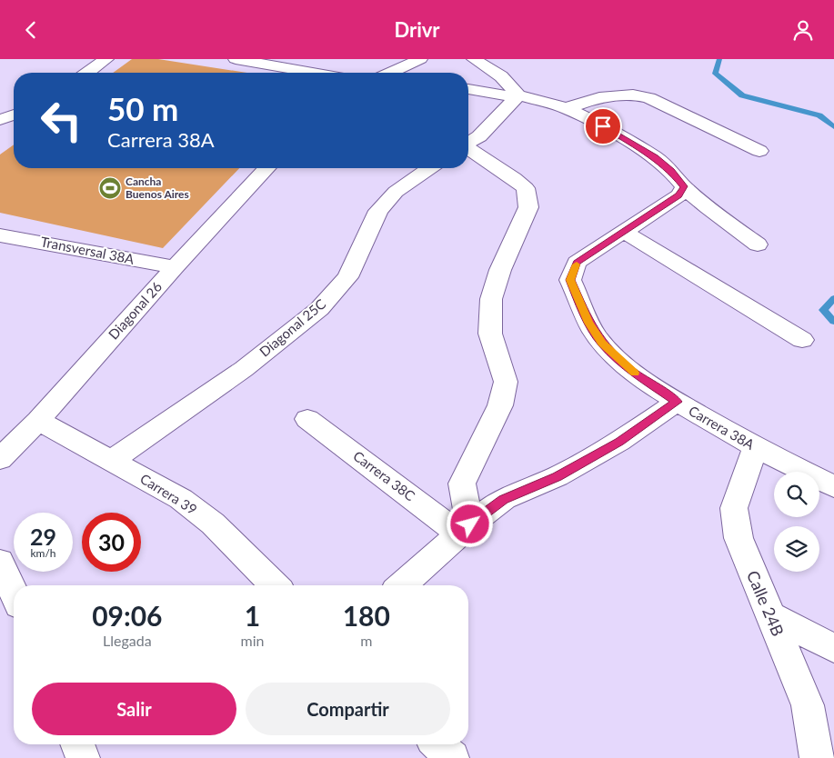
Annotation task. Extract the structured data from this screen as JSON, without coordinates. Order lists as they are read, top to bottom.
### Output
{
  "streets": {
    "street": [
      "Transversal 38A",
      "Diagonal 26",
      "Diagonal 25C",
      "Carrera 38A",
      "Carrera 38C",
      "Carrera 39",
      "Calle 24B"
    ]
  },
  "crossings": [
    ["Transversal 38A", "Diagonal 26"],
    ["Diagonal 26", "Carrera 39"],
    ["Diagonal 25C", "Carrera 39"],
    ["Carrera 38A", "Calle 24B"]
  ],
  "places": {
    "sports": ["Cancha Buenos Aires"]
  },
  "page": {
    "header": "Drivr",
    "turn": ["50 m", "Carrera 38A"],
    "speed": "29 km/h",
    "limit": "30",
    "eta": [
      "09:06",
      "Llegada",
      "1",
      "min",
      "180",
      "m"
    ],
    "buttons": ["Salir", "Compartir"]
  }
}
